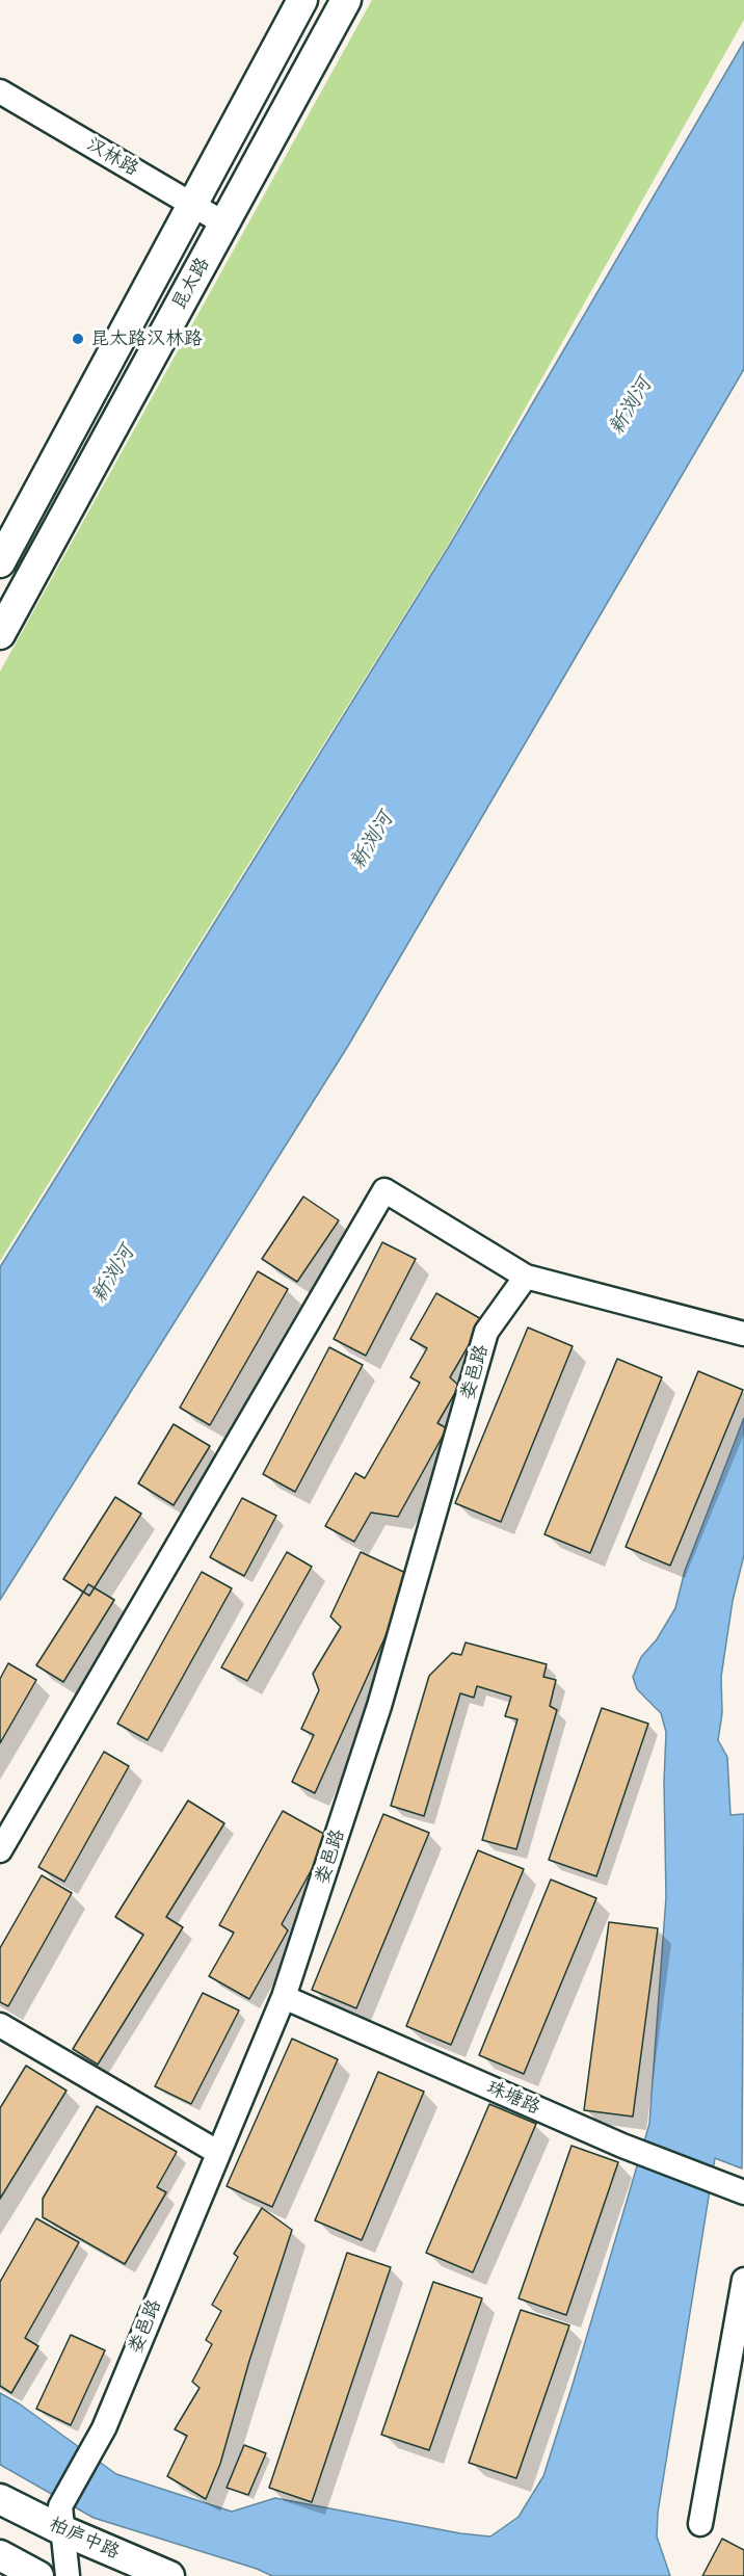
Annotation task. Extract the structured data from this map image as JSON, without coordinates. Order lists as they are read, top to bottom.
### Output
{
  "streets": {
    "main road": ["昆太路", "柏庐中路"],
    "street": ["汉林路", "娄邑路", "珠塘路"]
  },
  "crossings": [
    ["汉林路", "昆太路"],
    ["娄邑路", "珠塘路"],
    ["娄邑路", "柏庐中路"]
  ],
  "water": ["新浏河"],
  "places": ["昆太路汉林路"]
}
